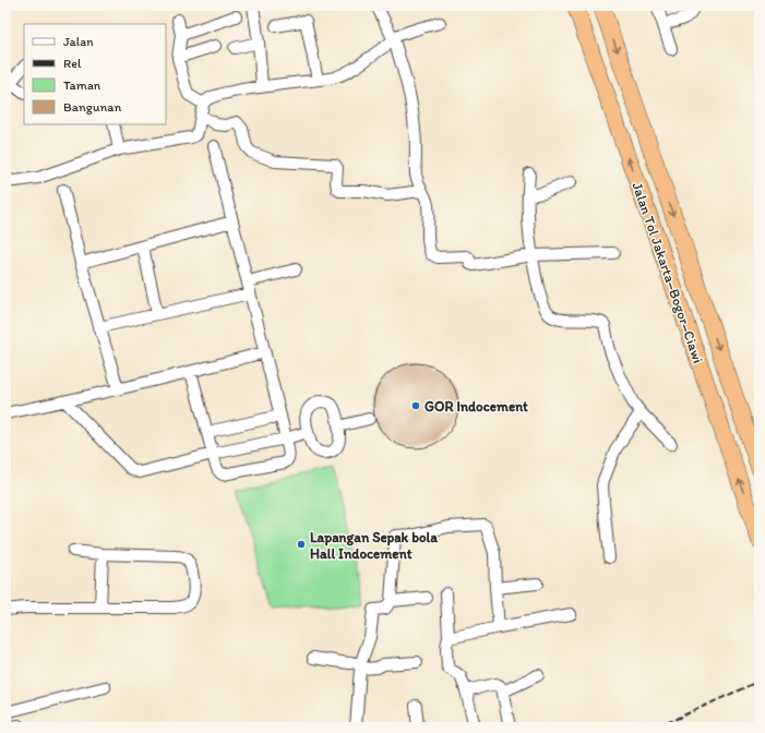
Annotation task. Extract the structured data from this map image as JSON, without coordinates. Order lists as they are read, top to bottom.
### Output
{
  "streets": {
    "highway": ["Jalan Tol Jakarta–Bogor–Ciawi"]
  },
  "places": ["GOR Indocement", "Lapangan Sepak bola Hall Indocement"],
  "legend": [
    "Jalan",
    "Rel",
    "Taman",
    "Bangunan"
  ]
}
